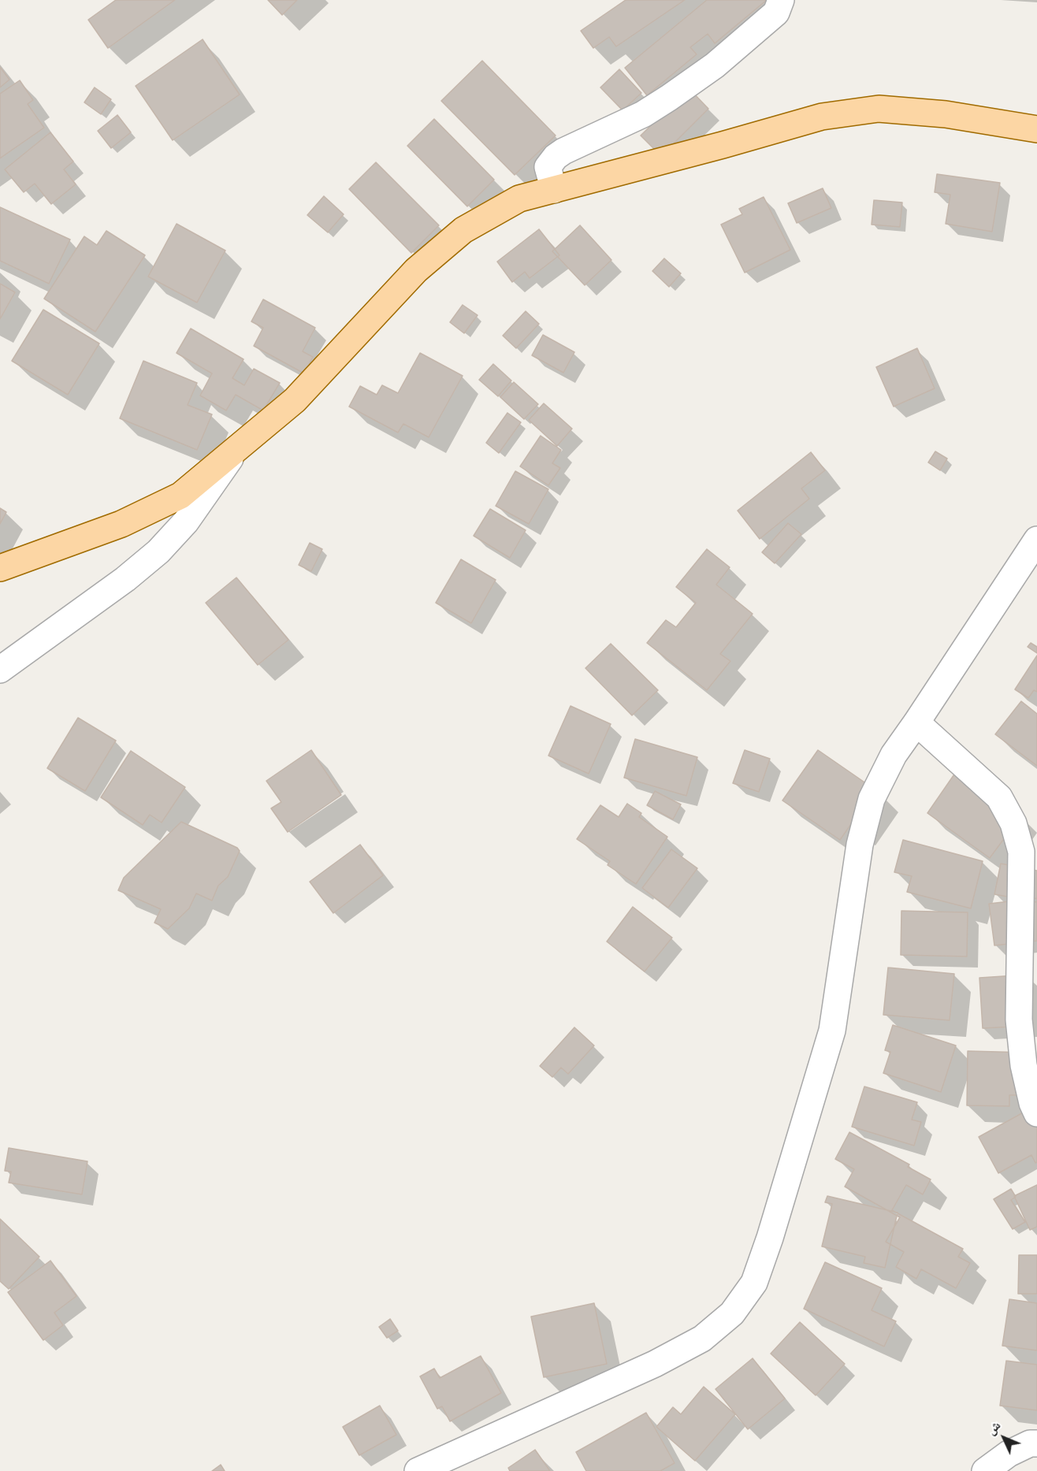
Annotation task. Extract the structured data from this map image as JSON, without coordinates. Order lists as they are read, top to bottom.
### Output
{
  "north": "top left"
}
